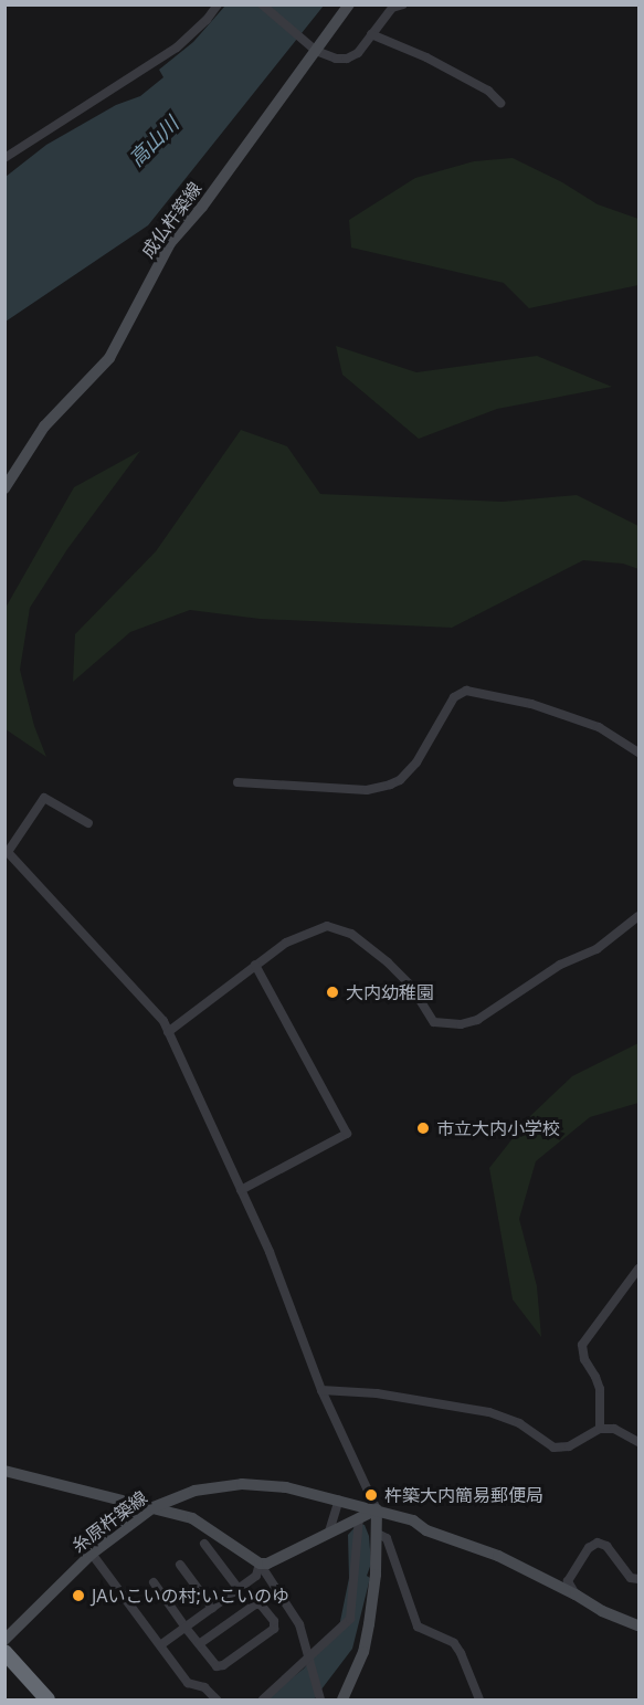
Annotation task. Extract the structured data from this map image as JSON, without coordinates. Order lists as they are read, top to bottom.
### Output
{
  "streets": {
    "main road": ["成仏杵築線", "糸原杵築線"]
  },
  "water": ["高山川"],
  "places": [
    "大内幼稚園",
    "市立大内小学校",
    "杵築大内簡易郵便局",
    "JAいこいの村;いこいのゆ"
  ]
}
